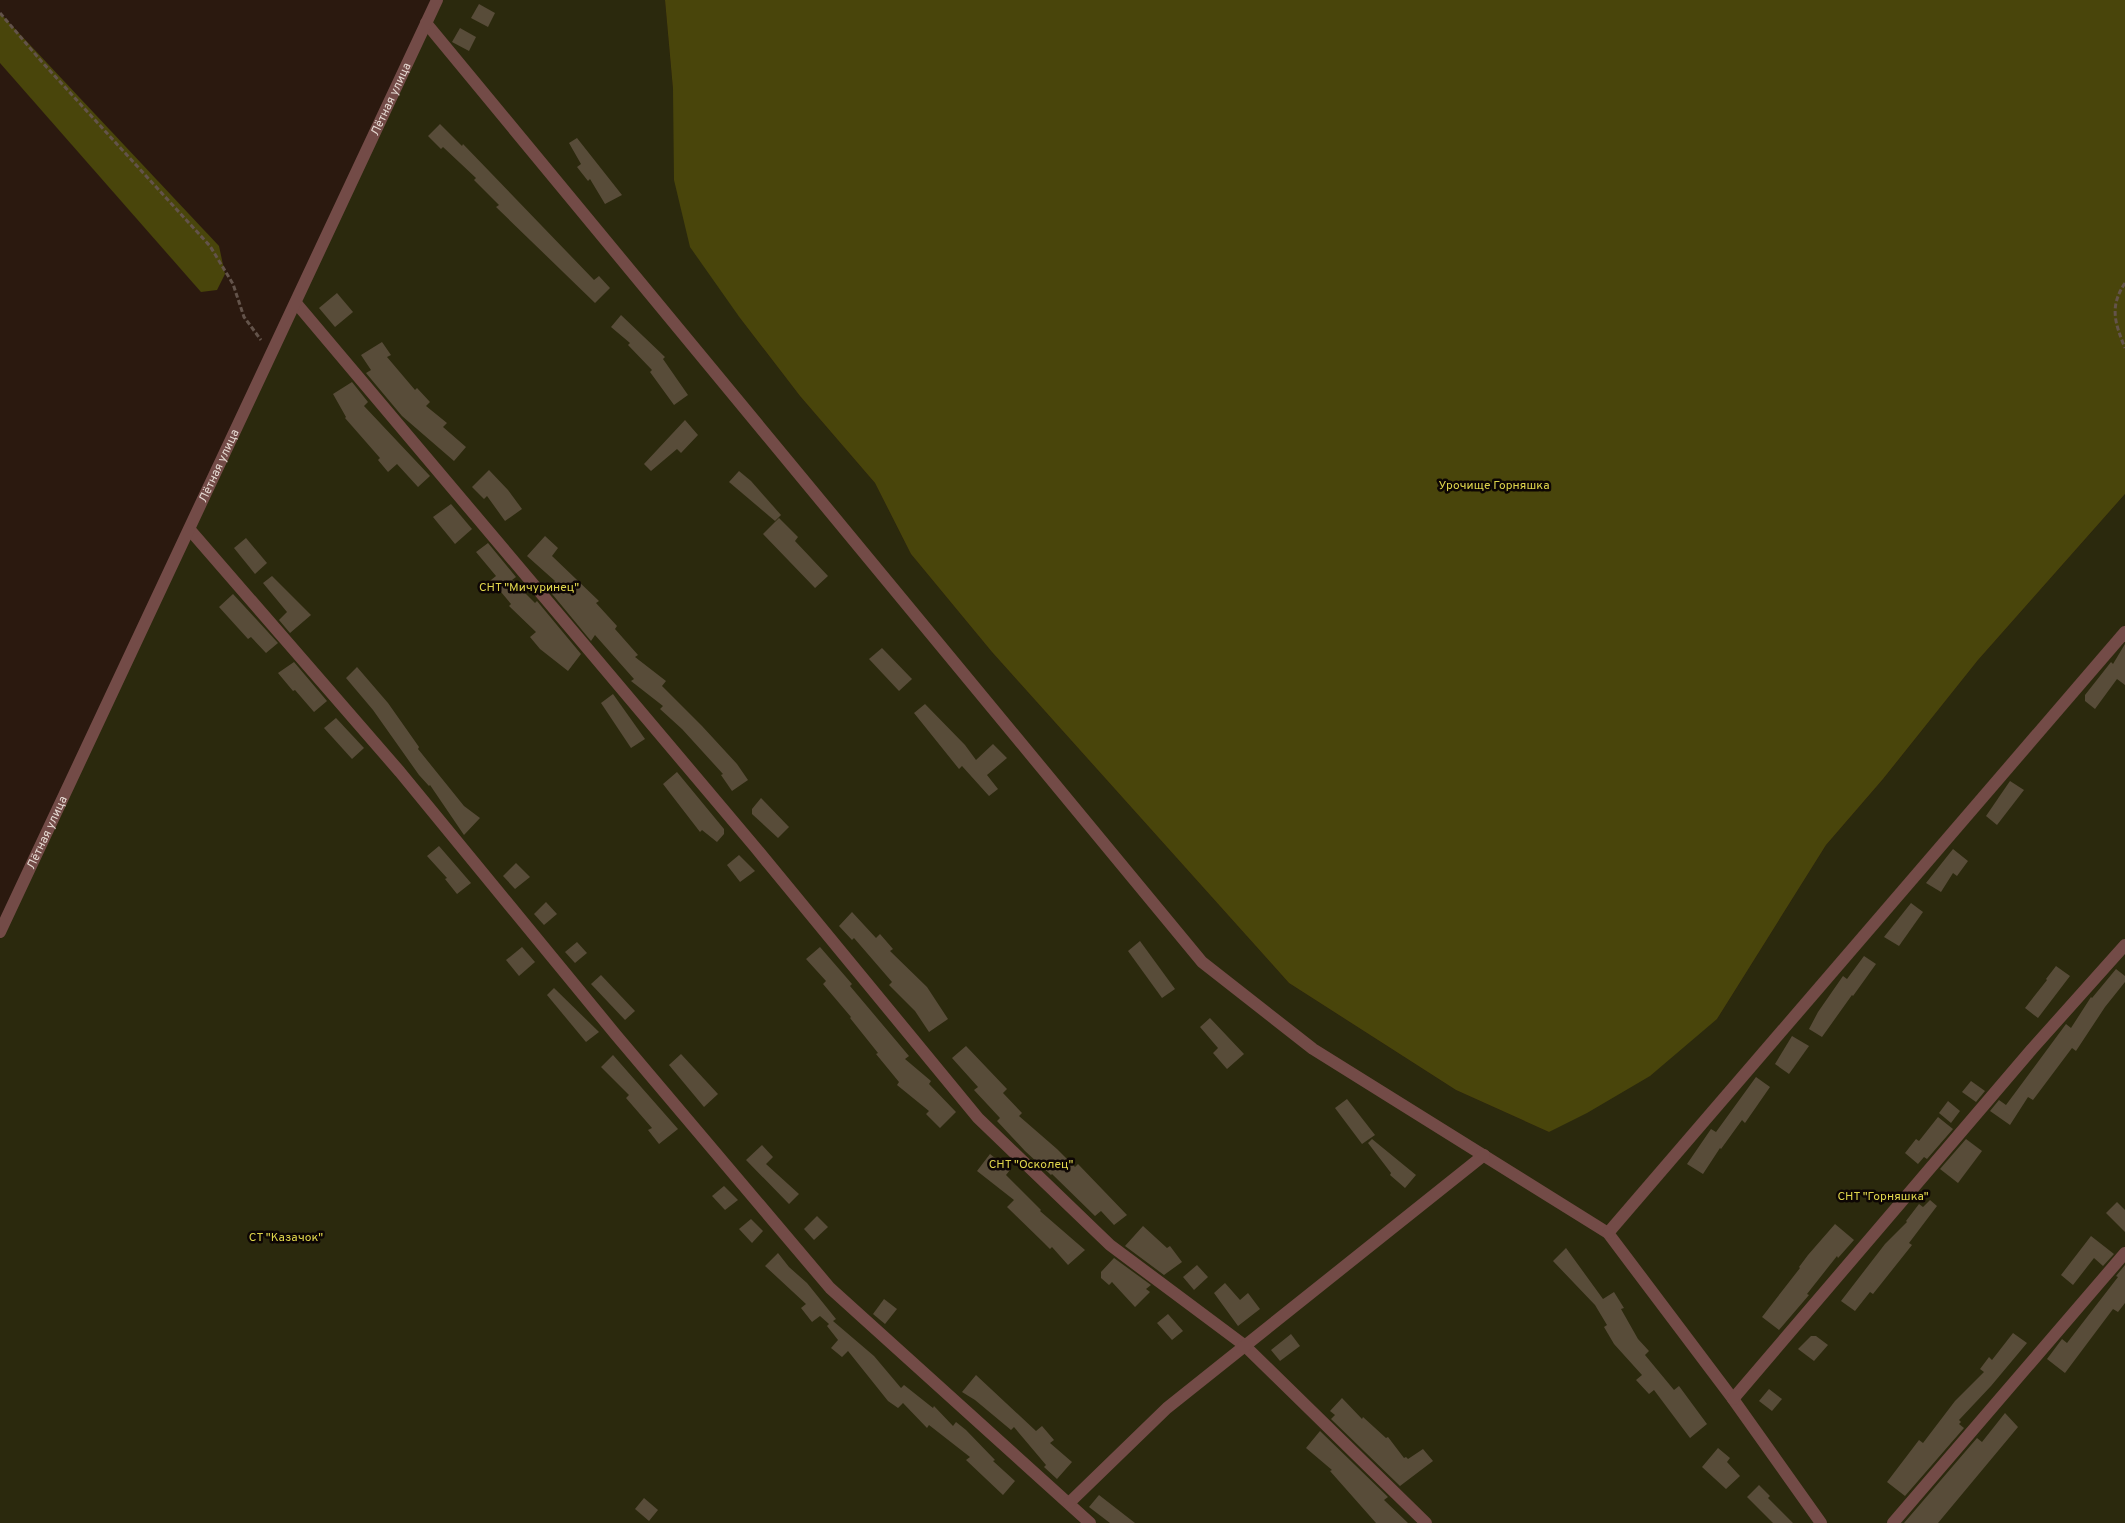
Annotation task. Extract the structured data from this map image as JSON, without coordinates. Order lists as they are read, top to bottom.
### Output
{
  "streets": {
    "street": ["Лётная улица"]
  },
  "parks": [
    "Урочище Горняшка",
    "СНТ \"Мичуринец\"",
    "СНТ \"Осколец\"",
    "СНТ \"Горняшка\"",
    "СТ \"Казачок\""
  ]
}
